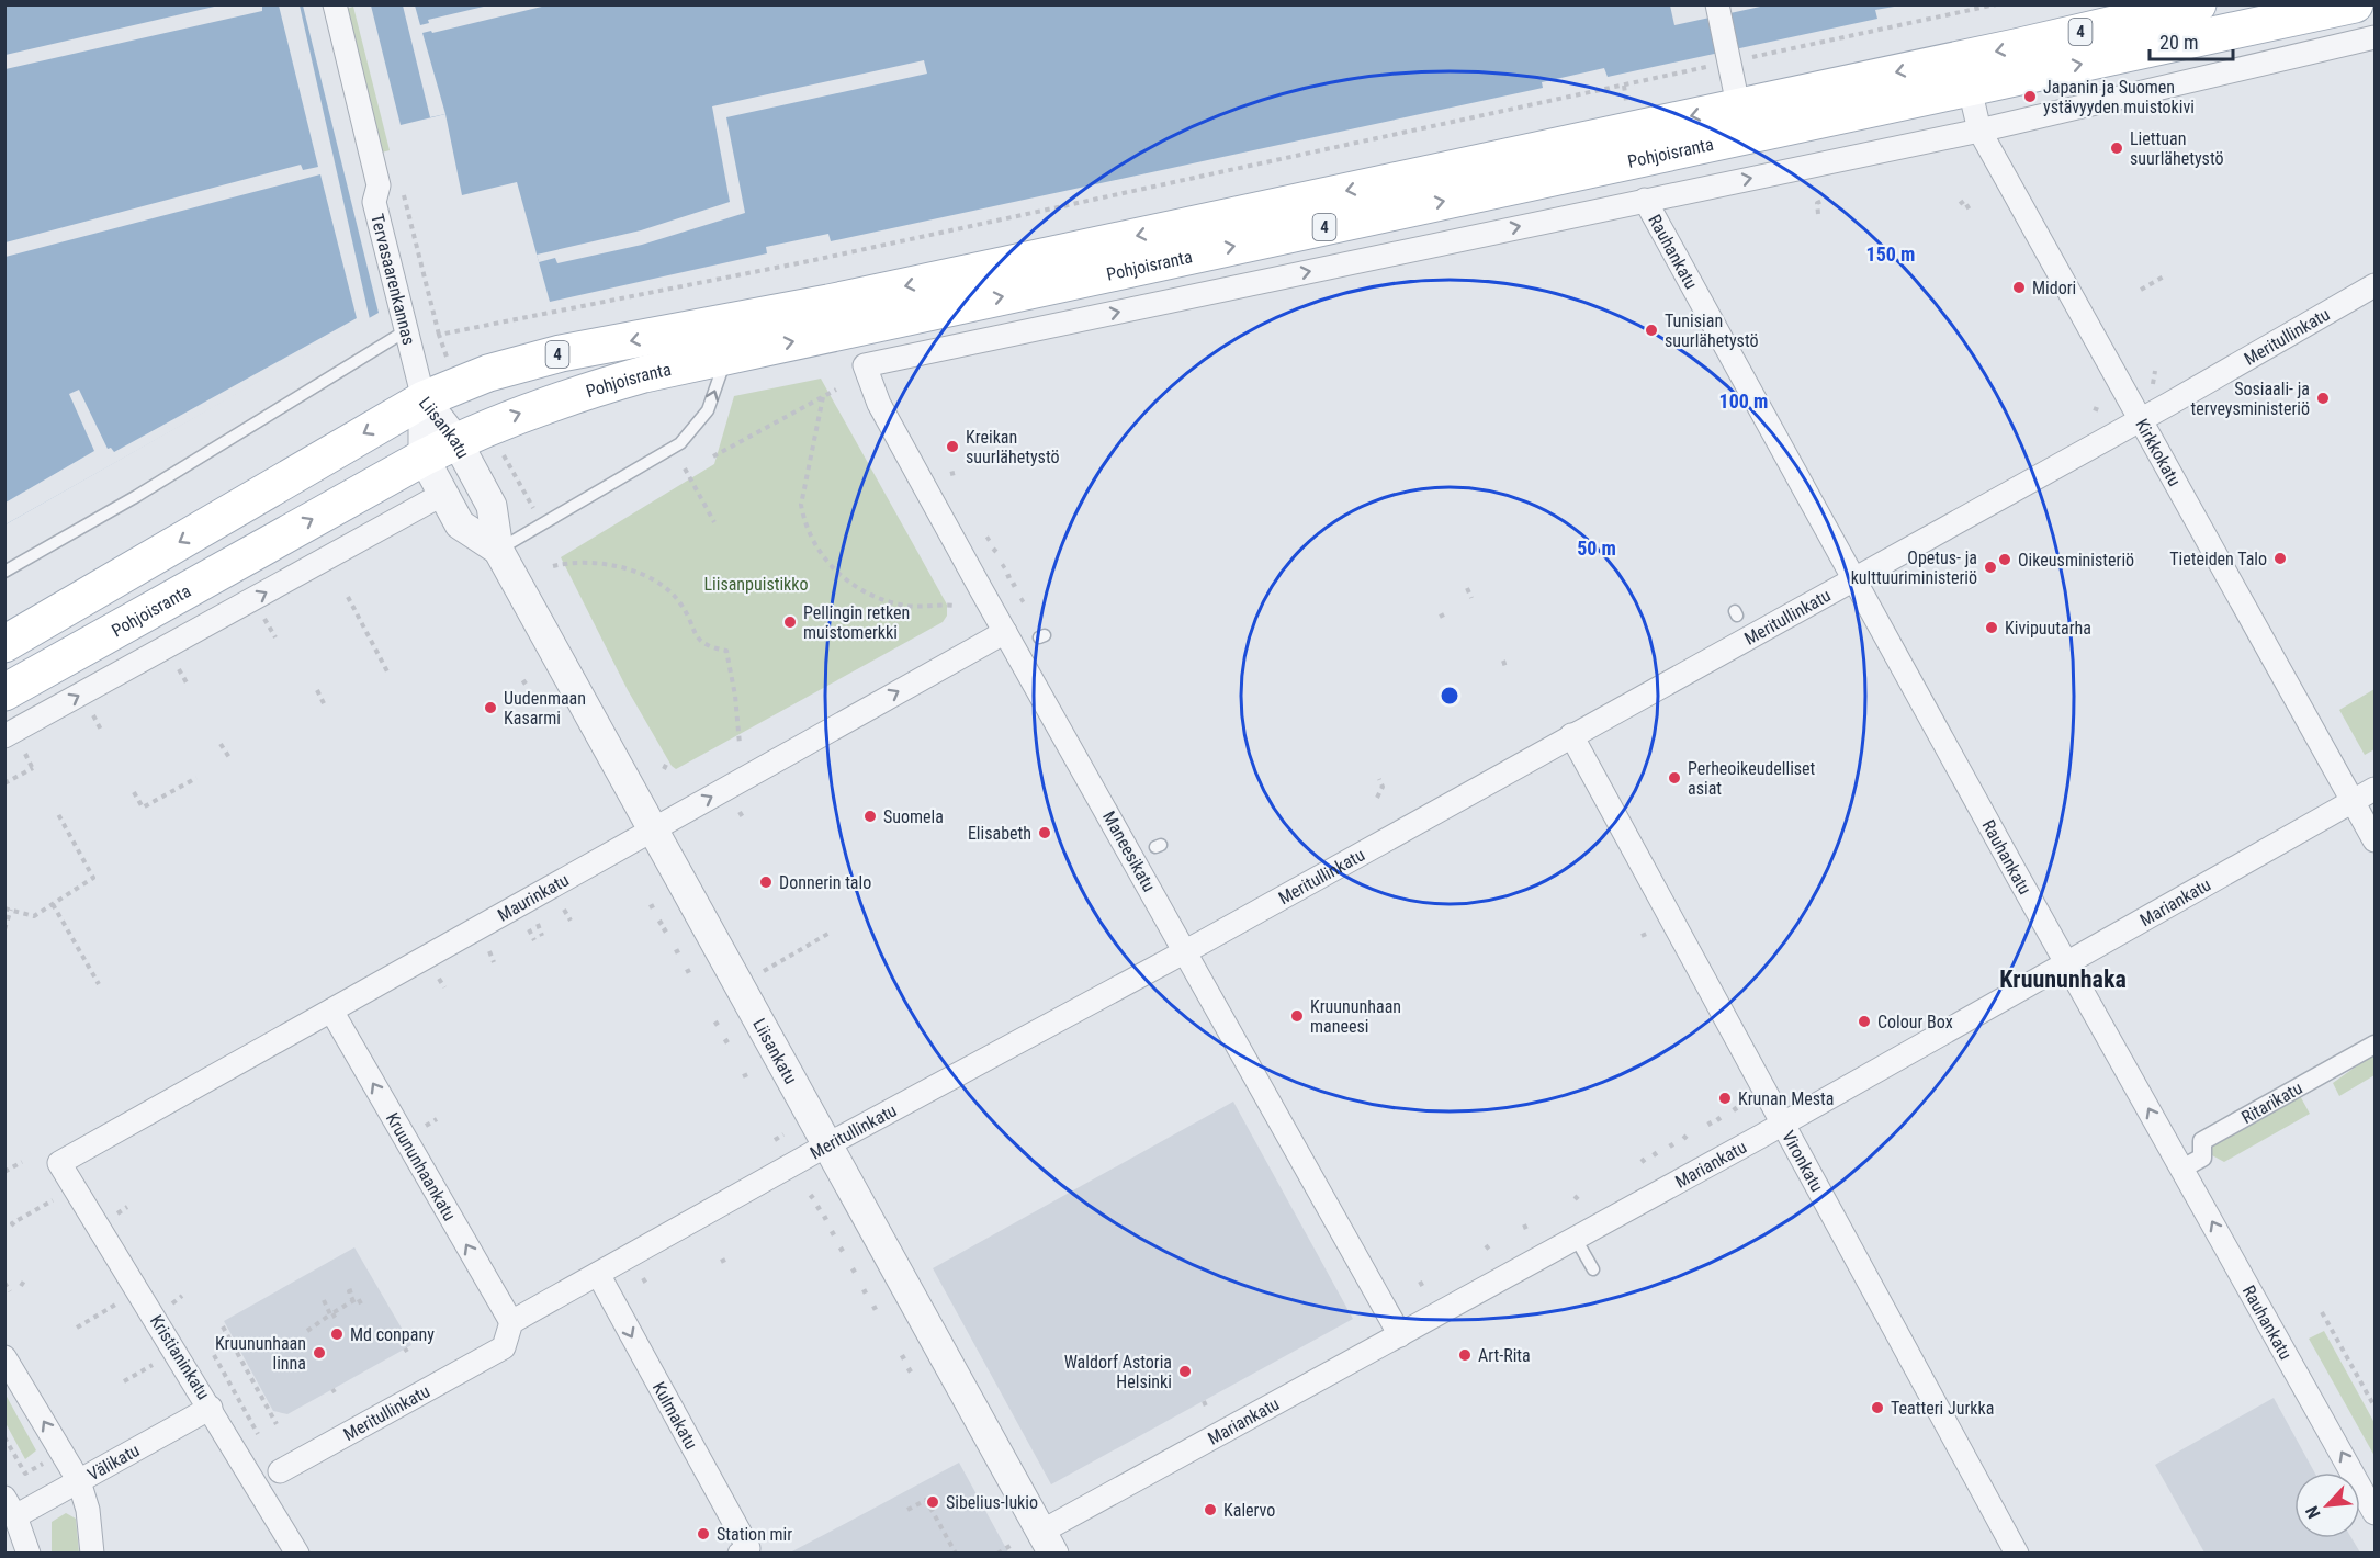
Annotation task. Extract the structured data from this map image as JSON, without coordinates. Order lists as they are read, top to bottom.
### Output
{
  "streets": {
    "main road": ["4", "Pohjoisranta"],
    "street": [
      "Rauhankatu",
      "Tervasaarenkannas",
      "Meritullinkatu",
      "Liisankatu",
      "Kirkkokatu",
      "Maneesikatu",
      "Maurinkatu",
      "Mariankatu",
      "Ritarikatu",
      "Vironkatu",
      "Kruununhaankatu",
      "Kristianinkatu",
      "Kulmakatu",
      "Välikatu"
    ]
  },
  "crossings": [
    ["Pohjoisranta", "Tervasaarenkannas"],
    ["Pohjoisranta", "Liisankatu"],
    ["Pohjoisranta", "Kirkkokatu"],
    ["Rauhankatu", "Meritullinkatu"],
    ["Rauhankatu", "Maneesikatu"],
    ["Rauhankatu", "Mariankatu"],
    ["Rauhankatu", "Ritarikatu"],
    ["Tervasaarenkannas", "Liisankatu"],
    ["Meritullinkatu", "Liisankatu"],
    ["Meritullinkatu", "Kirkkokatu"],
    ["Meritullinkatu", "Maneesikatu"],
    ["Meritullinkatu", "Vironkatu"],
    ["Meritullinkatu", "Kruununhaankatu"],
    ["Meritullinkatu", "Kulmakatu"],
    ["Liisankatu", "Maurinkatu"],
    ["Liisankatu", "Mariankatu"],
    ["Kirkkokatu", "Mariankatu"],
    ["Maneesikatu", "Maurinkatu"],
    ["Maneesikatu", "Mariankatu"],
    ["Maurinkatu", "Kruununhaankatu"],
    ["Maurinkatu", "Kristianinkatu"],
    ["Mariankatu", "Vironkatu"],
    ["Kristianinkatu", "Välikatu"]
  ],
  "one_way": [
    "Rauhankatu",
    "Maurinkatu",
    "Kruununhaankatu",
    "Kulmakatu"
  ],
  "districts": ["Kruununhaka"],
  "parks": ["Liisanpuistikko"],
  "places": [
    "Japanin ja Suomen ystävyyden muistokivi",
    "Liettuan suurlähetystö",
    "Midori",
    "Tunisian suurlähetystö",
    "Sosiaali- ja terveysministeriö",
    "Kreikan suurlähetystö",
    "Tieteiden Talo",
    "Oikeusministeriö",
    "Opetus- ja kulttuuriministeriö",
    "Pellingin retken muistomerkki",
    "Kivipuutarha",
    "Uudenmaan Kasarmi",
    "Perheoikeudelliset asiat",
    "Suomela",
    "Elisabeth",
    "Donnerin talo",
    "Kruununhaan maneesi",
    "Colour Box",
    "Krunan Mesta",
    "Md conpany",
    "Kruununhaan linna",
    "Art-Rita",
    "Waldorf Astoria Helsinki",
    "Teatteri Jurkka",
    "Sibelius-lukio",
    "Kalervo",
    "Station mir"
  ],
  "scale_bar": "20 m",
  "north": "bottom left",
  "rings": ["150 m", "100 m", "50 m"]
}
